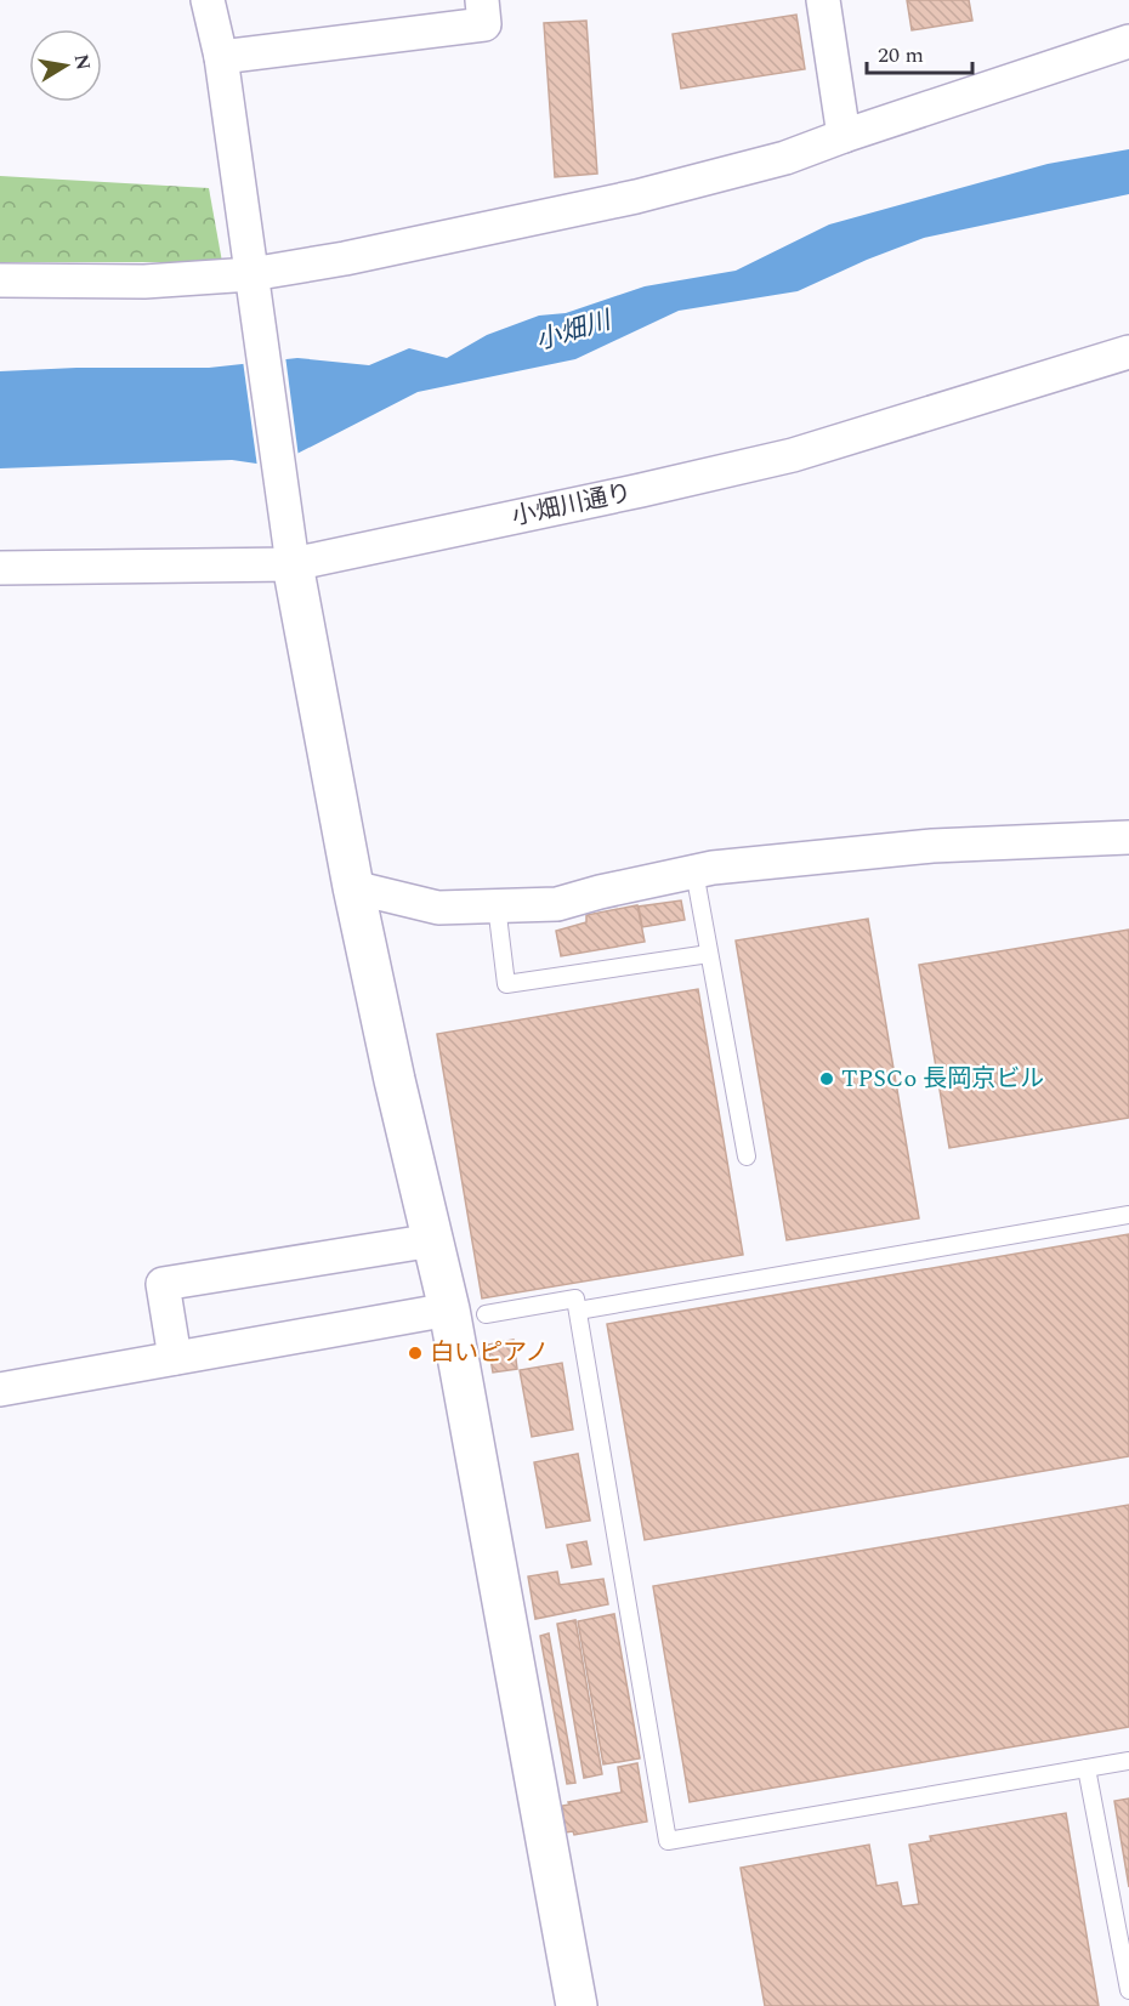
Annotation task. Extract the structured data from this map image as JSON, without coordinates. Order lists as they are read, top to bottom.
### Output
{
  "streets": {
    "street": ["小畑川通り"]
  },
  "water": ["小畑川"],
  "places": ["TPSCo 長岡京ビル", "白いピアノ"],
  "scale_bar": "20 m",
  "north": "right"
}
